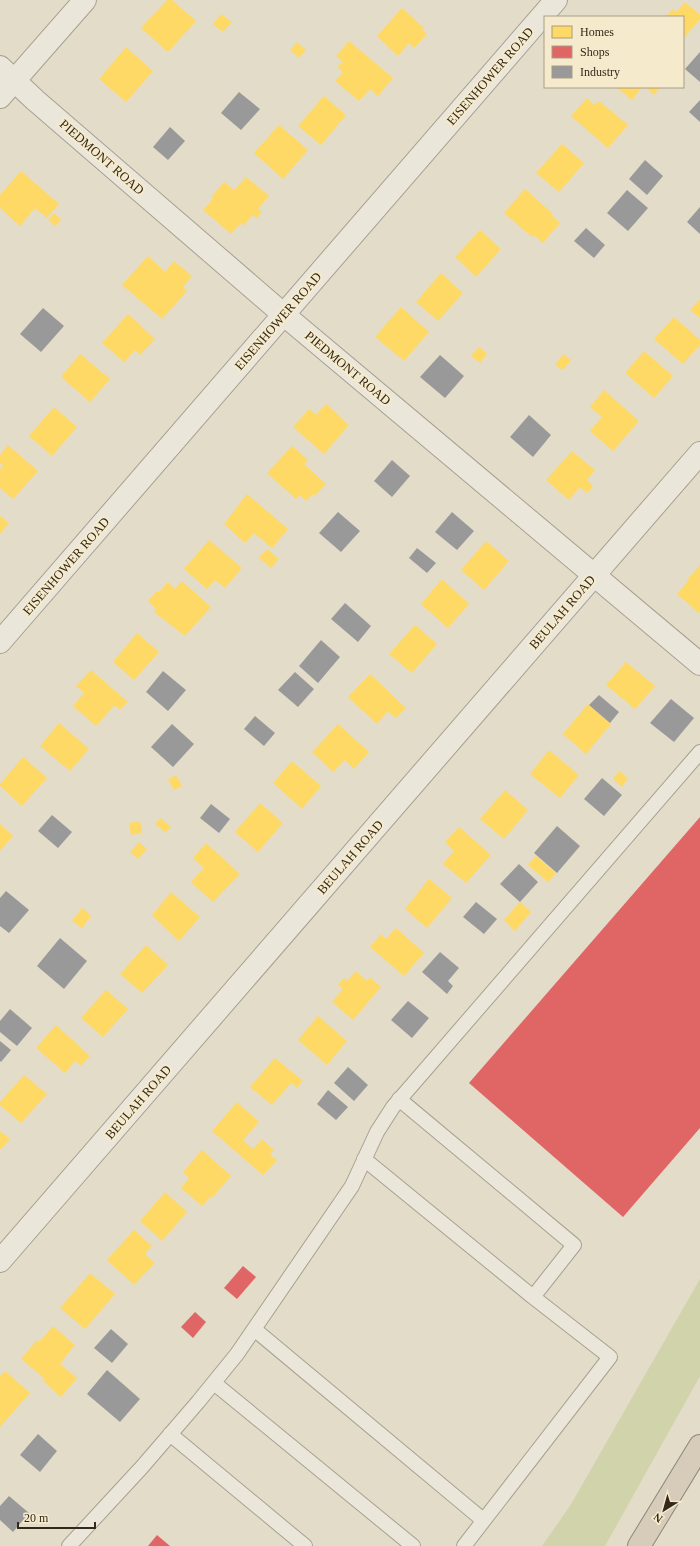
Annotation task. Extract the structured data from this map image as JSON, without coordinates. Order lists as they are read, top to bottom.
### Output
{
  "streets": {
    "street": ["EISENHOWER ROAD", "PIEDMONT ROAD", "BEULAH ROAD"]
  },
  "crossings": [
    ["EISENHOWER ROAD", "PIEDMONT ROAD"],
    ["PIEDMONT ROAD", "BEULAH ROAD"]
  ],
  "legend": ["Homes", "Shops", "Industry"],
  "scale_bar": "20 m",
  "north": "bottom left"
}
